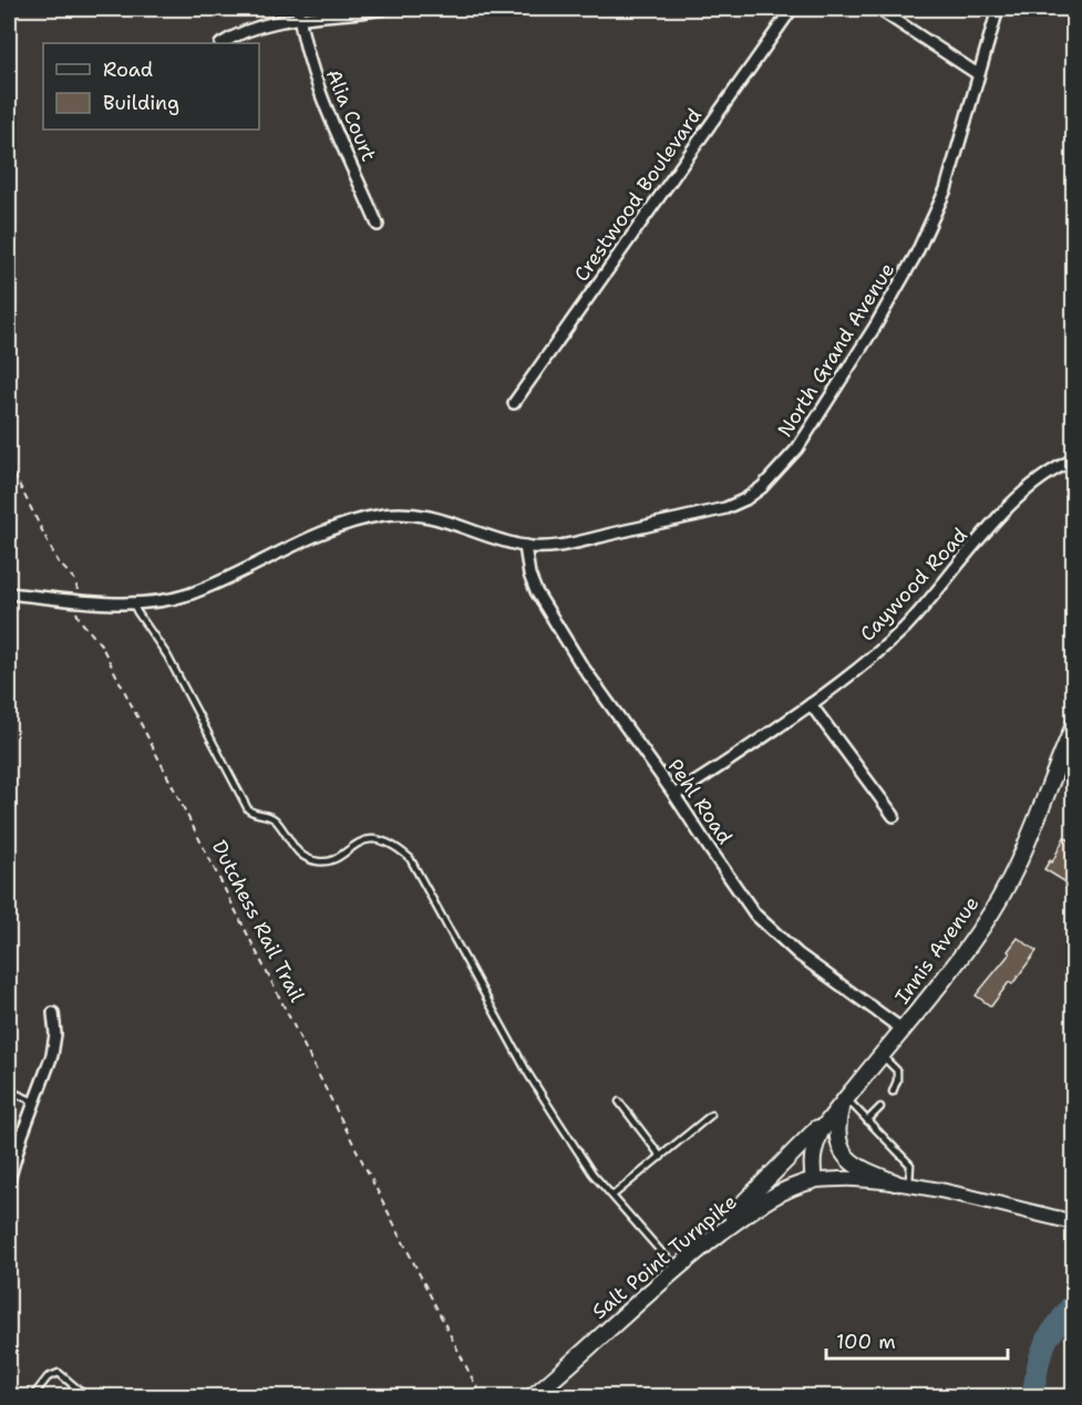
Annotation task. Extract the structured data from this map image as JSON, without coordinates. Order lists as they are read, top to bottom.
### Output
{
  "streets": {
    "main road": ["Innis Avenue", "Salt Point Turnpike"],
    "street": [
      "Alia Court",
      "Crestwood Boulevard",
      "North Grand Avenue",
      "Caywood Road",
      "Pehl Road"
    ],
    "path": ["Dutchess Rail Trail"]
  },
  "crossings": [
    ["North Grand Avenue", "Pehl Road"],
    ["North Grand Avenue", "Dutchess Rail Trail"],
    ["Caywood Road", "Pehl Road"],
    ["Pehl Road", "Innis Avenue"],
    ["Innis Avenue", "Salt Point Turnpike"]
  ],
  "legend": ["Road", "Building"],
  "scale_bar": "100 m"
}
